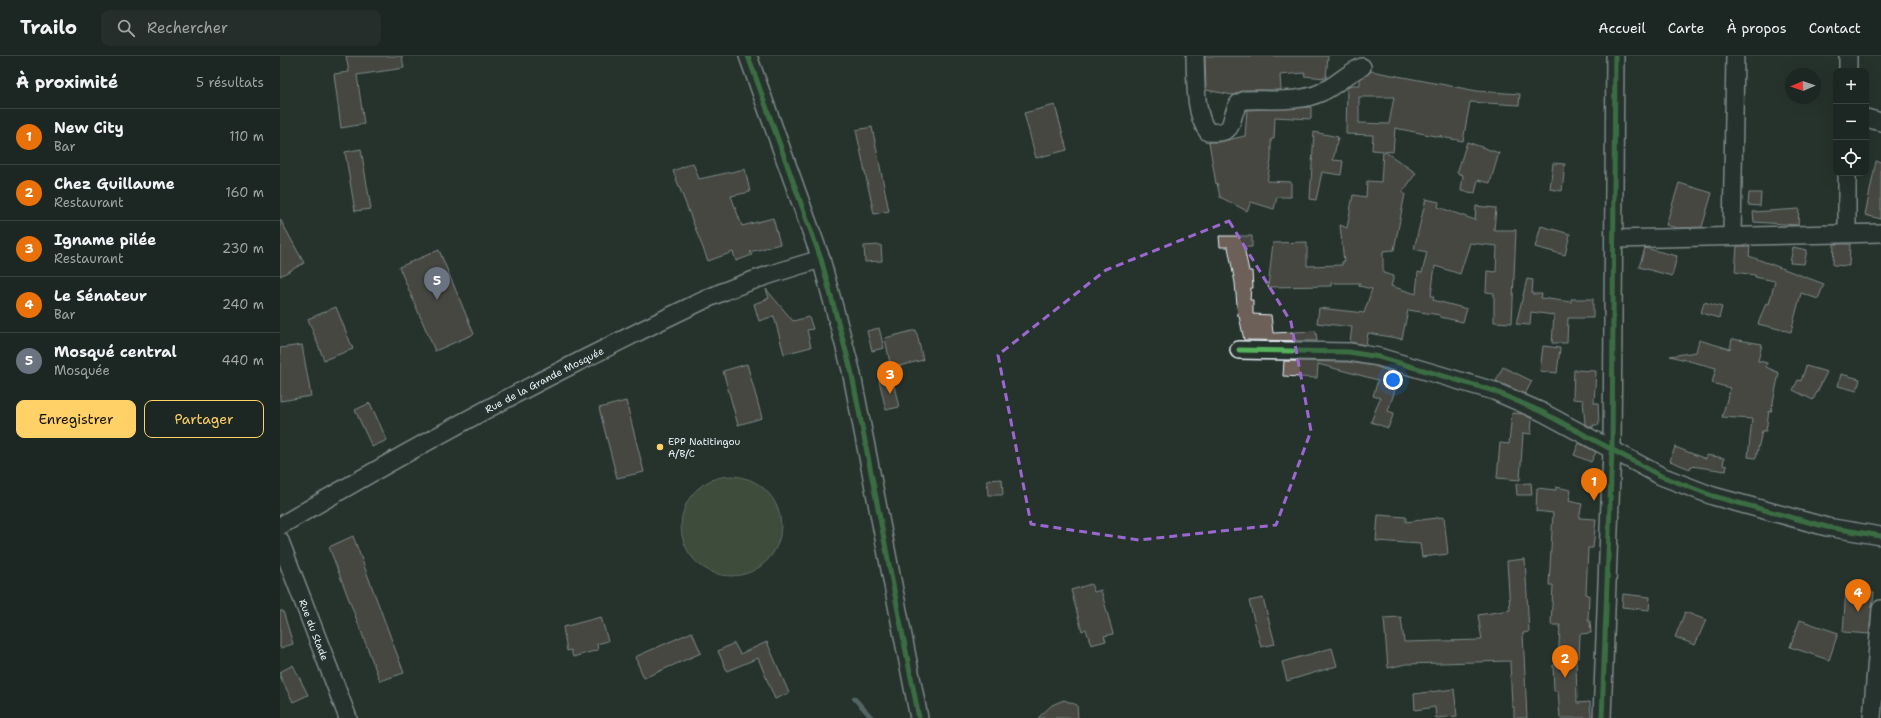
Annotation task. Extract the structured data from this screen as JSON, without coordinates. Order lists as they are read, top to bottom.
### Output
{
  "streets": {
    "street": ["Rue de la Grande Mosquée", "Rue du Stade"]
  },
  "places": ["EPP Natitingou A/B/C"],
  "north": "left",
  "page": {
    "header": "Trailo",
    "search": "Rechercher",
    "nav": [
      "Accueil",
      "Carte",
      "À propos",
      "Contact"
    ],
    "heading": ["À proximité", "5 résultats"],
    "map_buttons": ["+", "−"],
    "list": [
      {
        "mark": "1",
        "name": "New City",
        "note": "Bar",
        "value": "110 m"
      },
      {
        "mark": "2",
        "name": "Chez Guillaume",
        "note": "Restaurant",
        "value": "160 m"
      },
      {
        "mark": "3",
        "name": "Igname pilée",
        "note": "Restaurant",
        "value": "230 m"
      },
      {
        "mark": "4",
        "name": "Le Sénateur",
        "note": "Bar",
        "value": "240 m"
      },
      {
        "mark": "5",
        "name": "Mosqué central",
        "note": "Mosquée",
        "value": "440 m"
      }
    ],
    "pins": [
      "5",
      "3",
      "1",
      "4",
      "2"
    ],
    "buttons": ["Enregistrer", "Partager"]
  }
}
